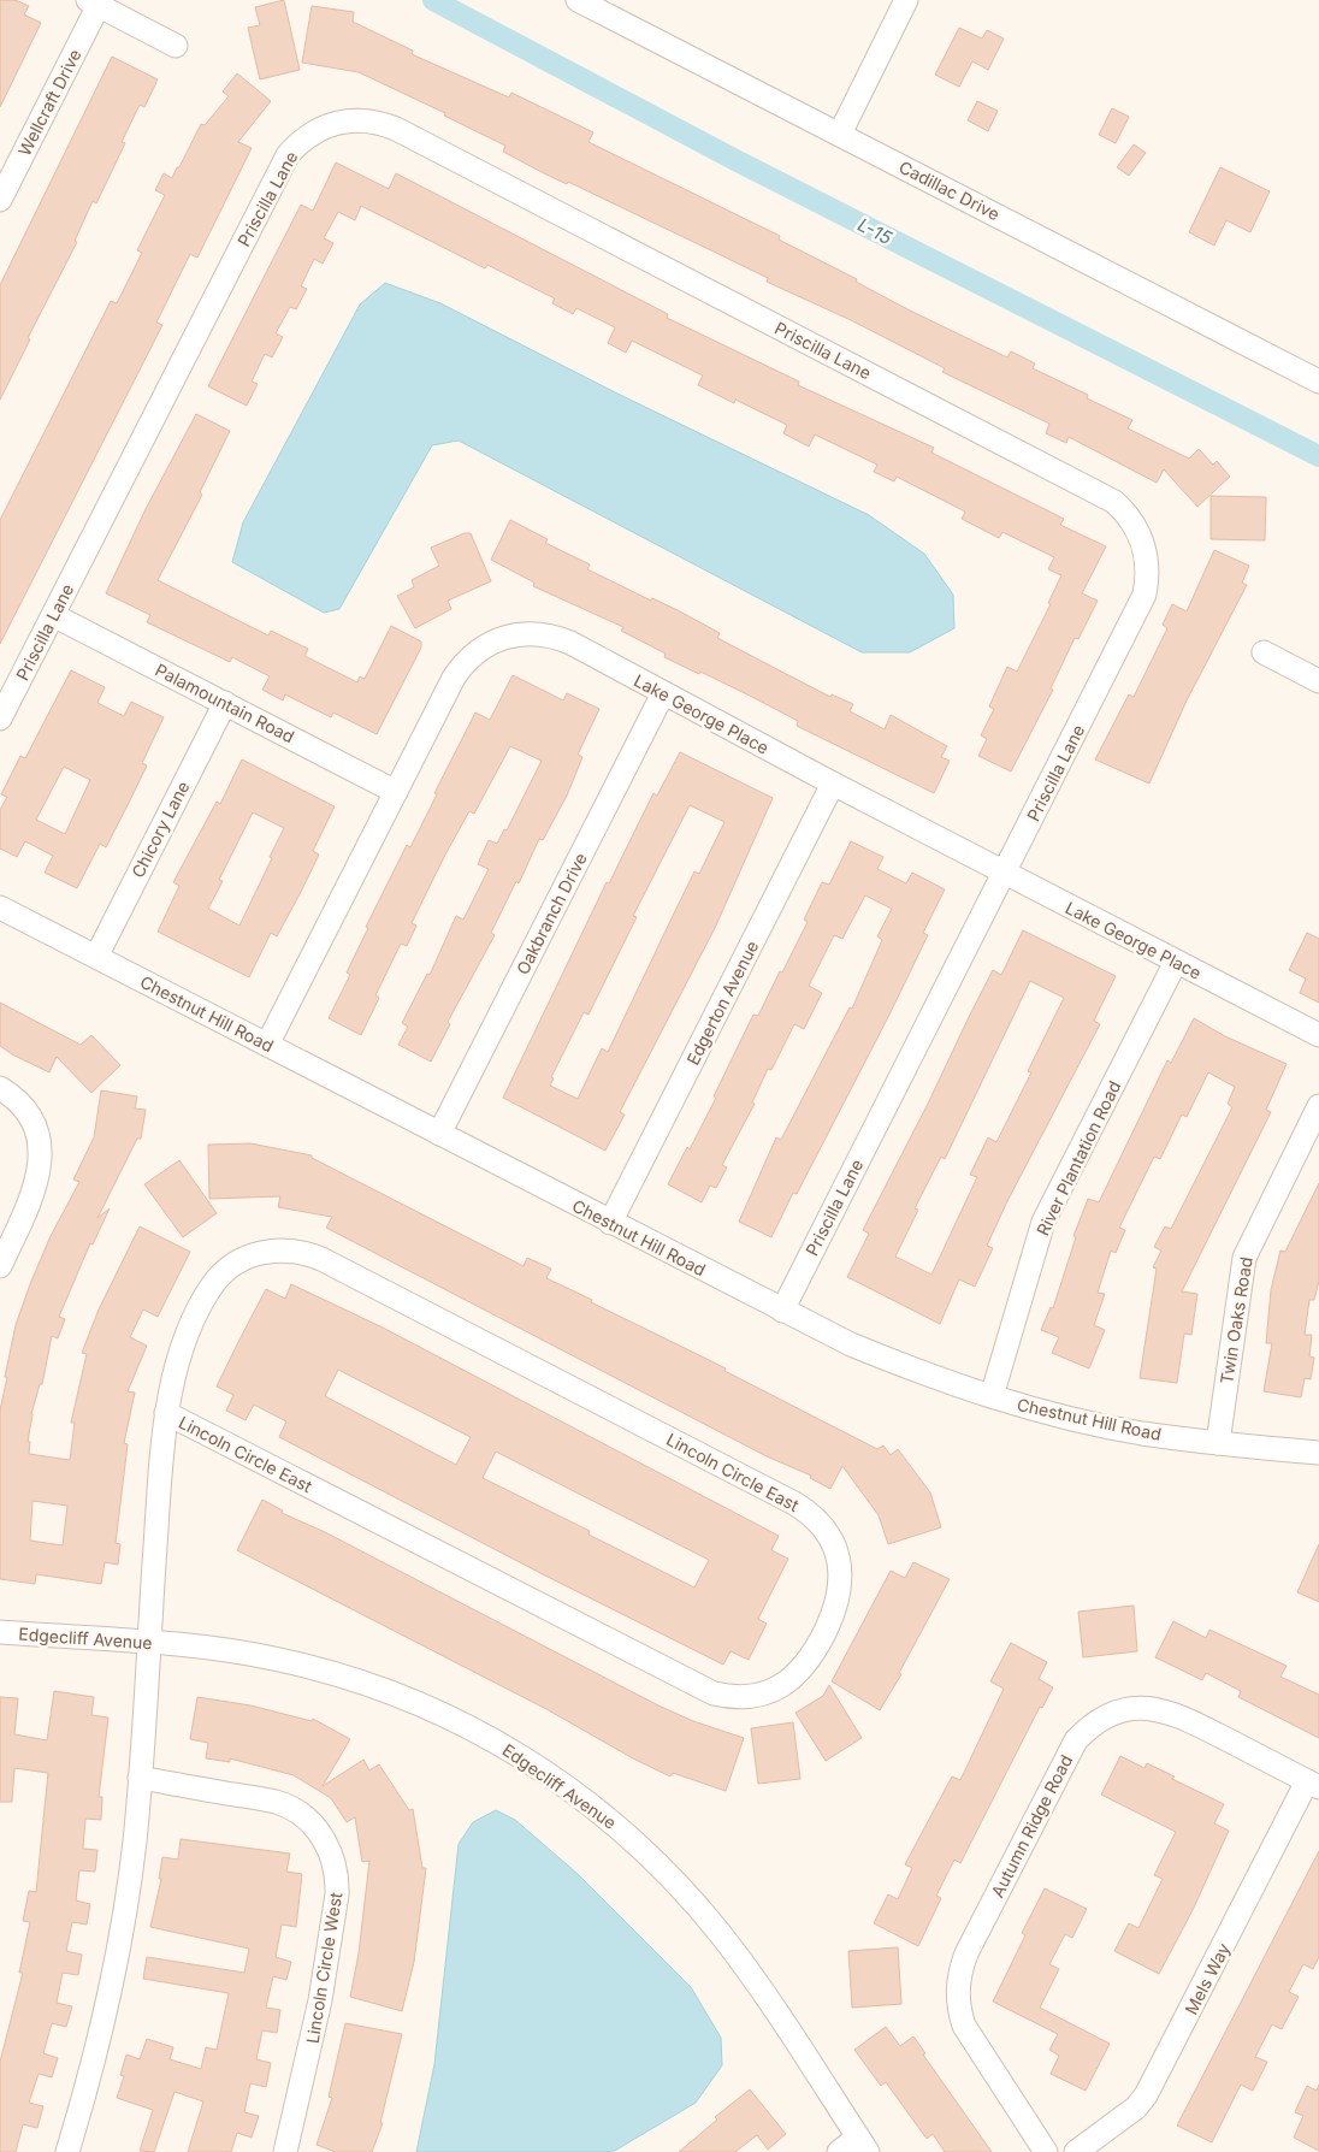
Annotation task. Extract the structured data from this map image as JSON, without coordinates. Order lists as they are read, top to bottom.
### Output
{
  "streets": {
    "street": [
      "Wellcraft Drive",
      "Cadillac Drive",
      "Priscilla Lane",
      "Palamountain Road",
      "Lake George Place",
      "Chicory Lane",
      "Oakbranch Drive",
      "Edgerton Avenue",
      "Chestnut Hill Road",
      "River Plantation Road",
      "Twin Oaks Road",
      "Lincoln Circle East",
      "Edgecliff Avenue",
      "Autumn Ridge Road",
      "Lincoln Circle West",
      "Mels Way"
    ]
  },
  "crossings": [
    ["Priscilla Lane", "Palamountain Road"],
    ["Priscilla Lane", "Lake George Place"],
    ["Priscilla Lane", "Chestnut Hill Road"],
    ["Palamountain Road", "Lake George Place"],
    ["Palamountain Road", "Chicory Lane"],
    ["Lake George Place", "Oakbranch Drive"],
    ["Lake George Place", "Edgerton Avenue"],
    ["Lake George Place", "Chestnut Hill Road"],
    ["Lake George Place", "River Plantation Road"],
    ["Chicory Lane", "Chestnut Hill Road"],
    ["Oakbranch Drive", "Chestnut Hill Road"],
    ["Edgerton Avenue", "Chestnut Hill Road"],
    ["Chestnut Hill Road", "River Plantation Road"],
    ["Chestnut Hill Road", "Twin Oaks Road"],
    ["Lincoln Circle East", "Edgecliff Avenue"],
    ["Autumn Ridge Road", "Mels Way"]
  ],
  "water": ["L-15"]
}
